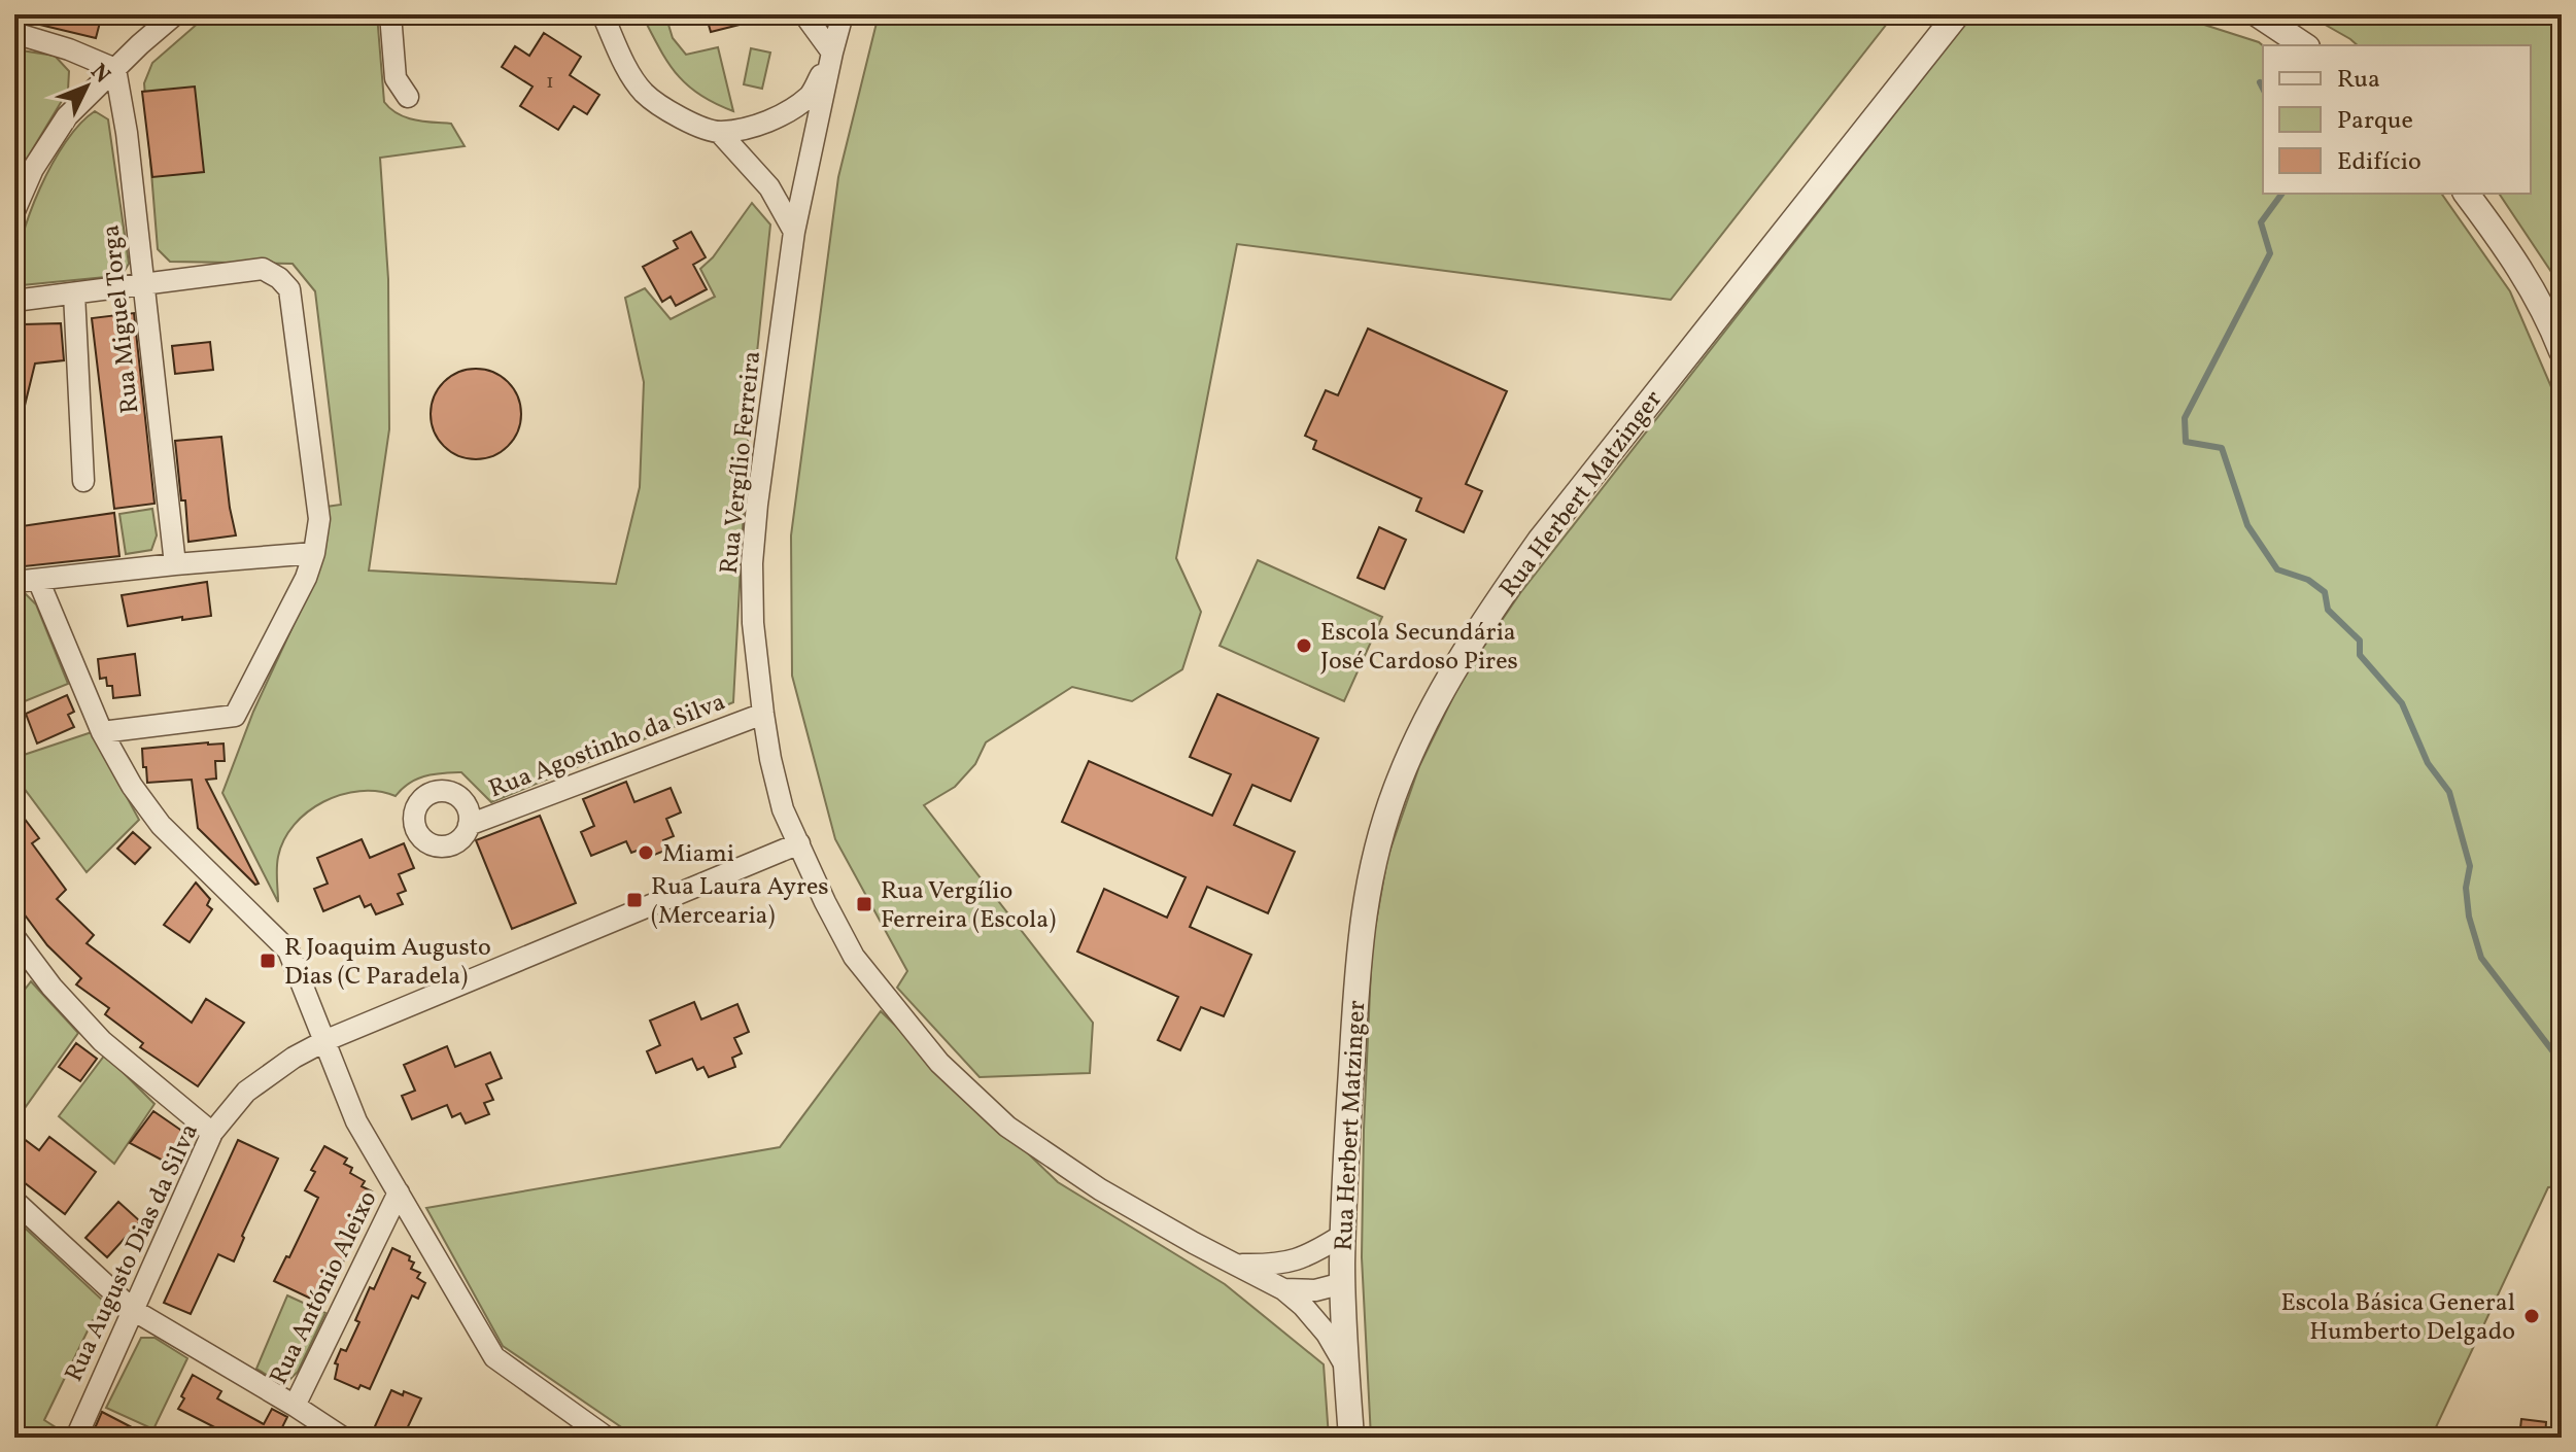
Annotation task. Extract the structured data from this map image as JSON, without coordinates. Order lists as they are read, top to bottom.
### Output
{
  "streets": {
    "street": [
      "Rua Miguel Torga",
      "Rua Vergílio Ferreira",
      "Rua Herbert Matzinger",
      "Rua Agostinho da Silva",
      "Rua Augusto Dias da Silva",
      "Rua António Aleixo"
    ]
  },
  "crossings": [
    ["Rua Vergílio Ferreira", "Rua Herbert Matzinger"],
    ["Rua Vergílio Ferreira", "Rua Agostinho da Silva"],
    ["Rua Vergílio Ferreira", "Rua Augusto Dias da Silva"]
  ],
  "places": {
    "other": ["Escola Secundária José Cardoso Pires", "Miami", "Escola Básica General Humberto Delgado"],
    "transit": ["Rua Laura Ayres (Mercearia)", "Rua Vergílio Ferreira (Escola)", "R Joaquim Augusto Dias (C Paradela)"]
  },
  "house_numbers": ["1"],
  "legend": ["Rua", "Parque", "Edifício"],
  "north": "top right"
}
